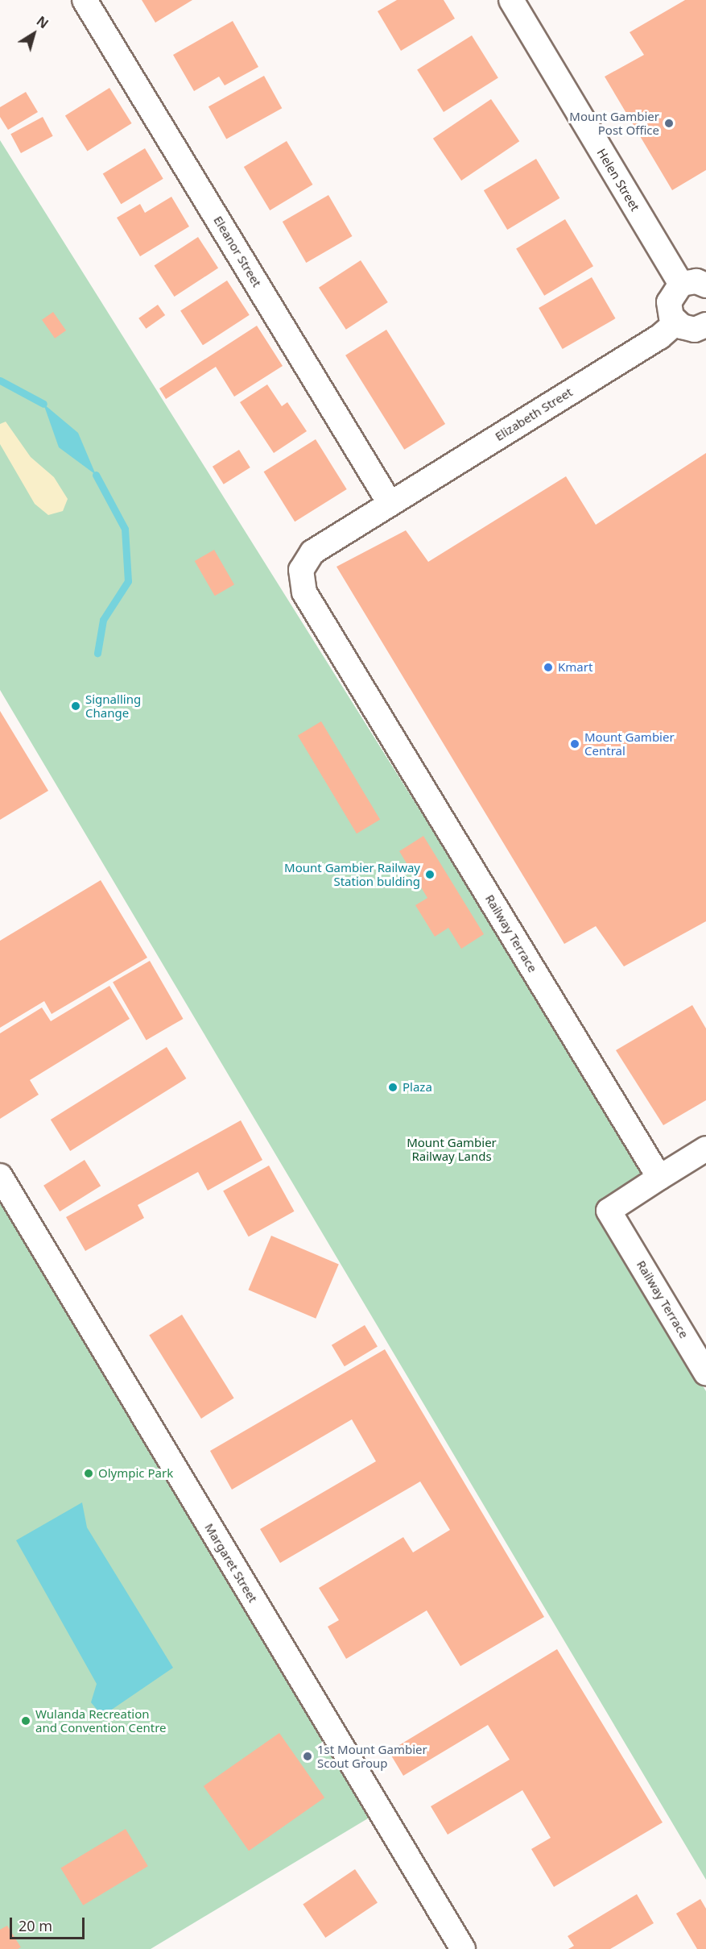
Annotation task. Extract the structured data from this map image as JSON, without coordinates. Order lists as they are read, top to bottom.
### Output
{
  "streets": {
    "street": [
      "Helen Street",
      "Eleanor Street",
      "Elizabeth Street",
      "Railway Terrace",
      "Margaret Street"
    ]
  },
  "crossings": [
    ["Eleanor Street", "Elizabeth Street"],
    ["Eleanor Street", "Railway Terrace"],
    ["Elizabeth Street", "Railway Terrace"]
  ],
  "parks": ["Mount Gambier Railway Lands"],
  "places": [
    "Mount Gambier Post Office",
    "Kmart",
    "Signalling Change",
    "Mount Gambier Central",
    "Mount Gambier Railway Station bulding",
    "Plaza",
    "Olympic Park",
    "Wulanda Recreation and Convention Centre",
    "1st Mount Gambier Scout Group"
  ],
  "scale_bar": "20 m",
  "north": "top right"
}
